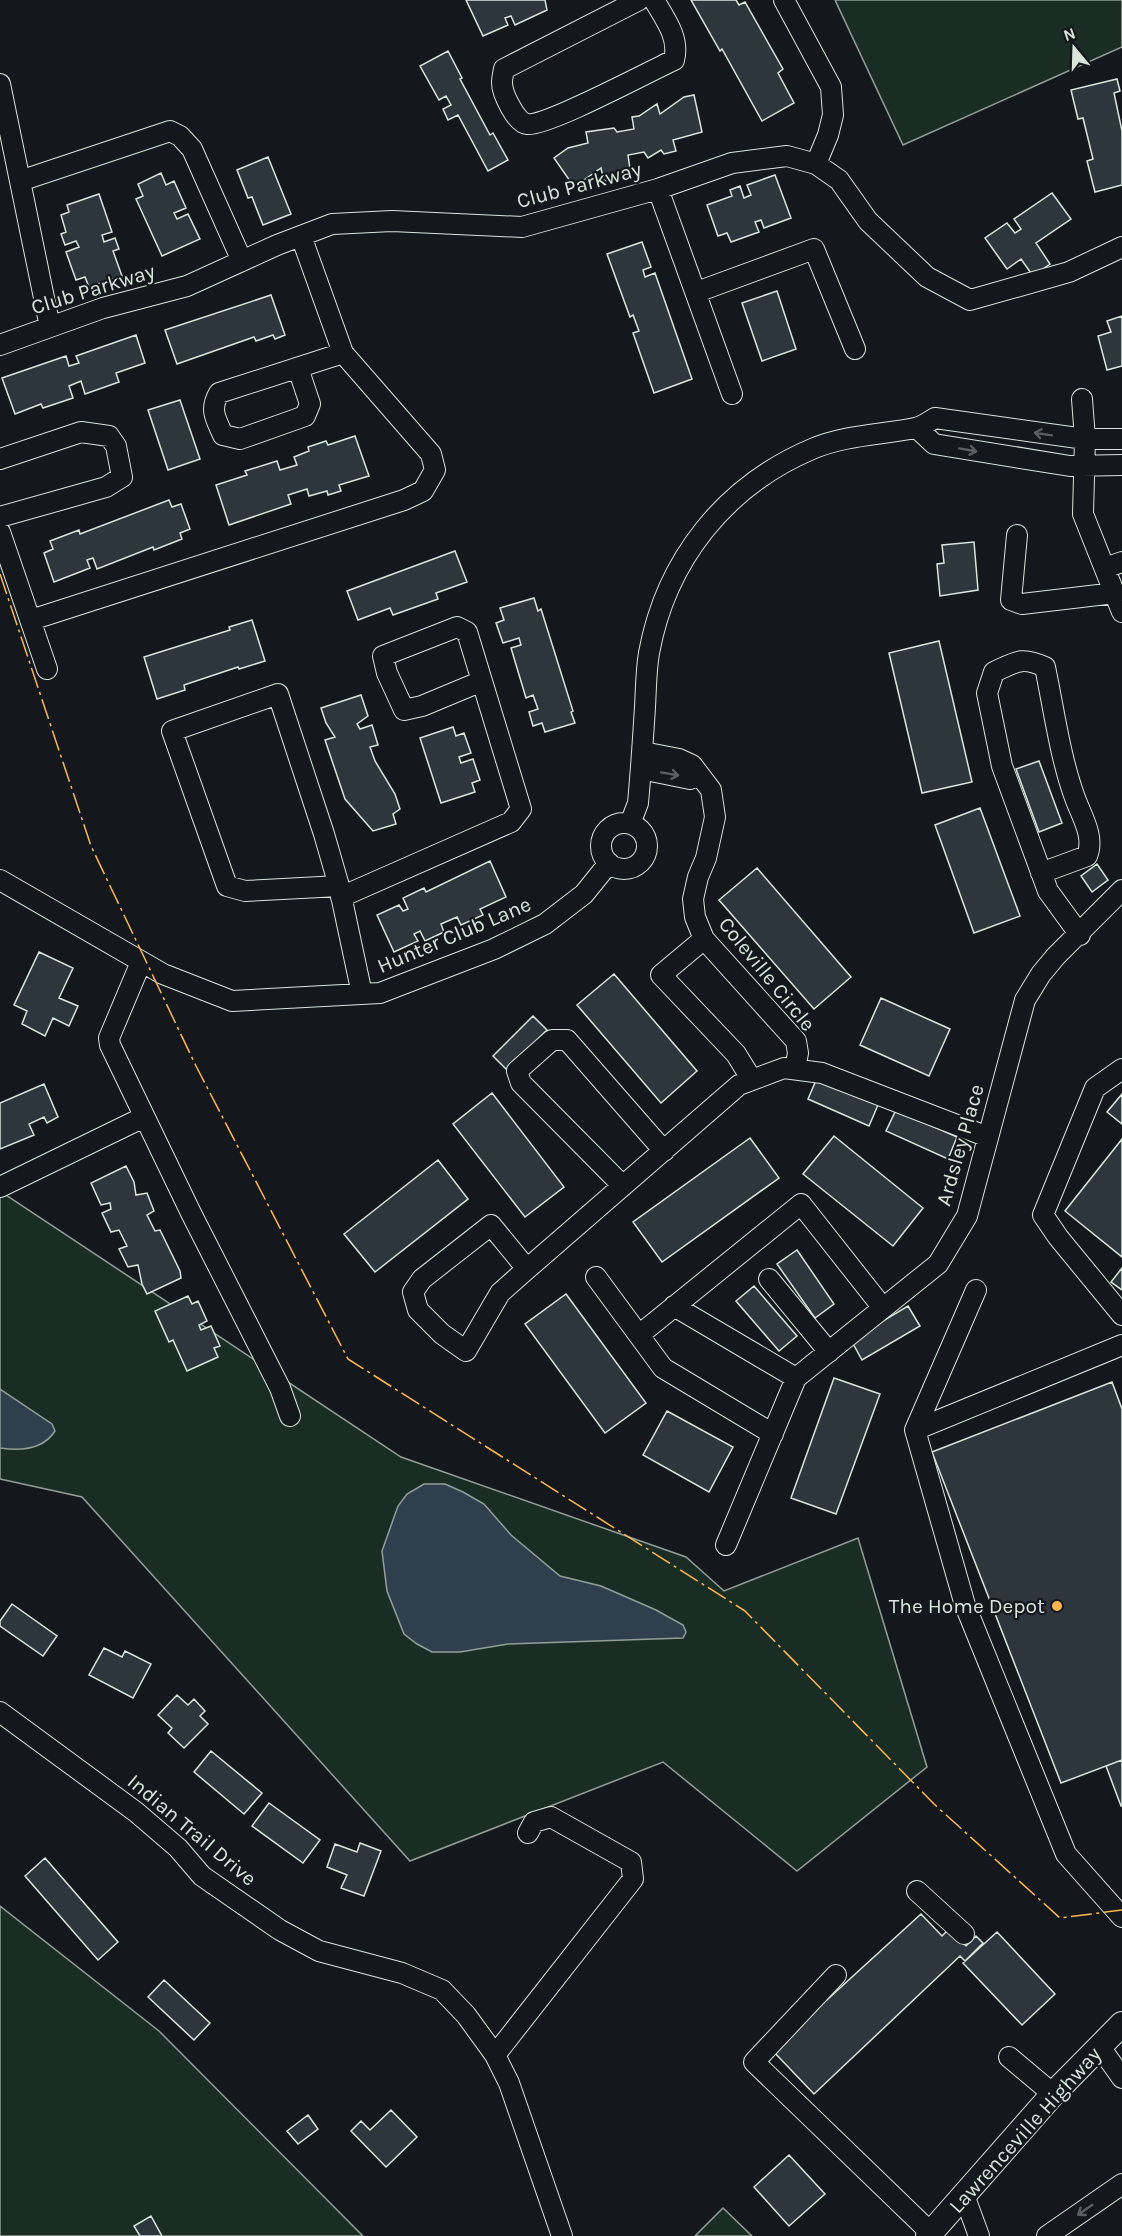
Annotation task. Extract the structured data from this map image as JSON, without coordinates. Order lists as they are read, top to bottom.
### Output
{
  "streets": {
    "main road": ["Lawrenceville Highway"],
    "street": [
      "Club Parkway",
      "Hunter Club Lane",
      "Coleville Circle",
      "Ardsley Place",
      "Indian Trail Drive"
    ]
  },
  "places": ["The Home Depot"],
  "north": "top"
}
